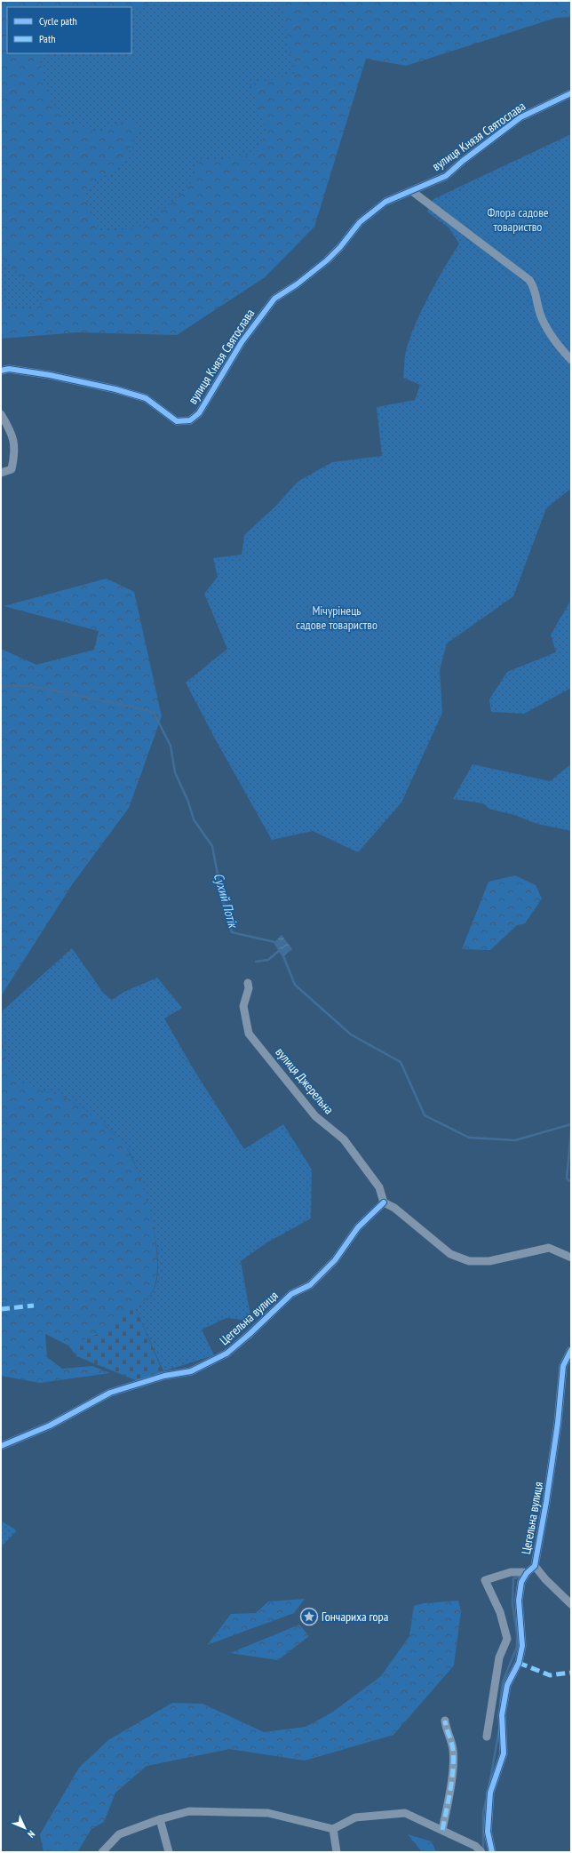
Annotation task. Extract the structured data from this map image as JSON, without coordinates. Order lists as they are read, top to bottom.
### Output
{
  "streets": {
    "street": ["вулиця Князя Святослава", "вулиця Джерельна", "Цегельна вулиця"]
  },
  "crossings": [
    ["вулиця Джерельна", "Цегельна вулиця"]
  ],
  "water": ["Сухий Потік"],
  "parks": ["Флора садове товариство", "Мічурінець садове товариство"],
  "places": {
    "place": ["Гончариха гора"]
  },
  "legend": ["Cycle path", "Path"],
  "north": "bottom right"
}
